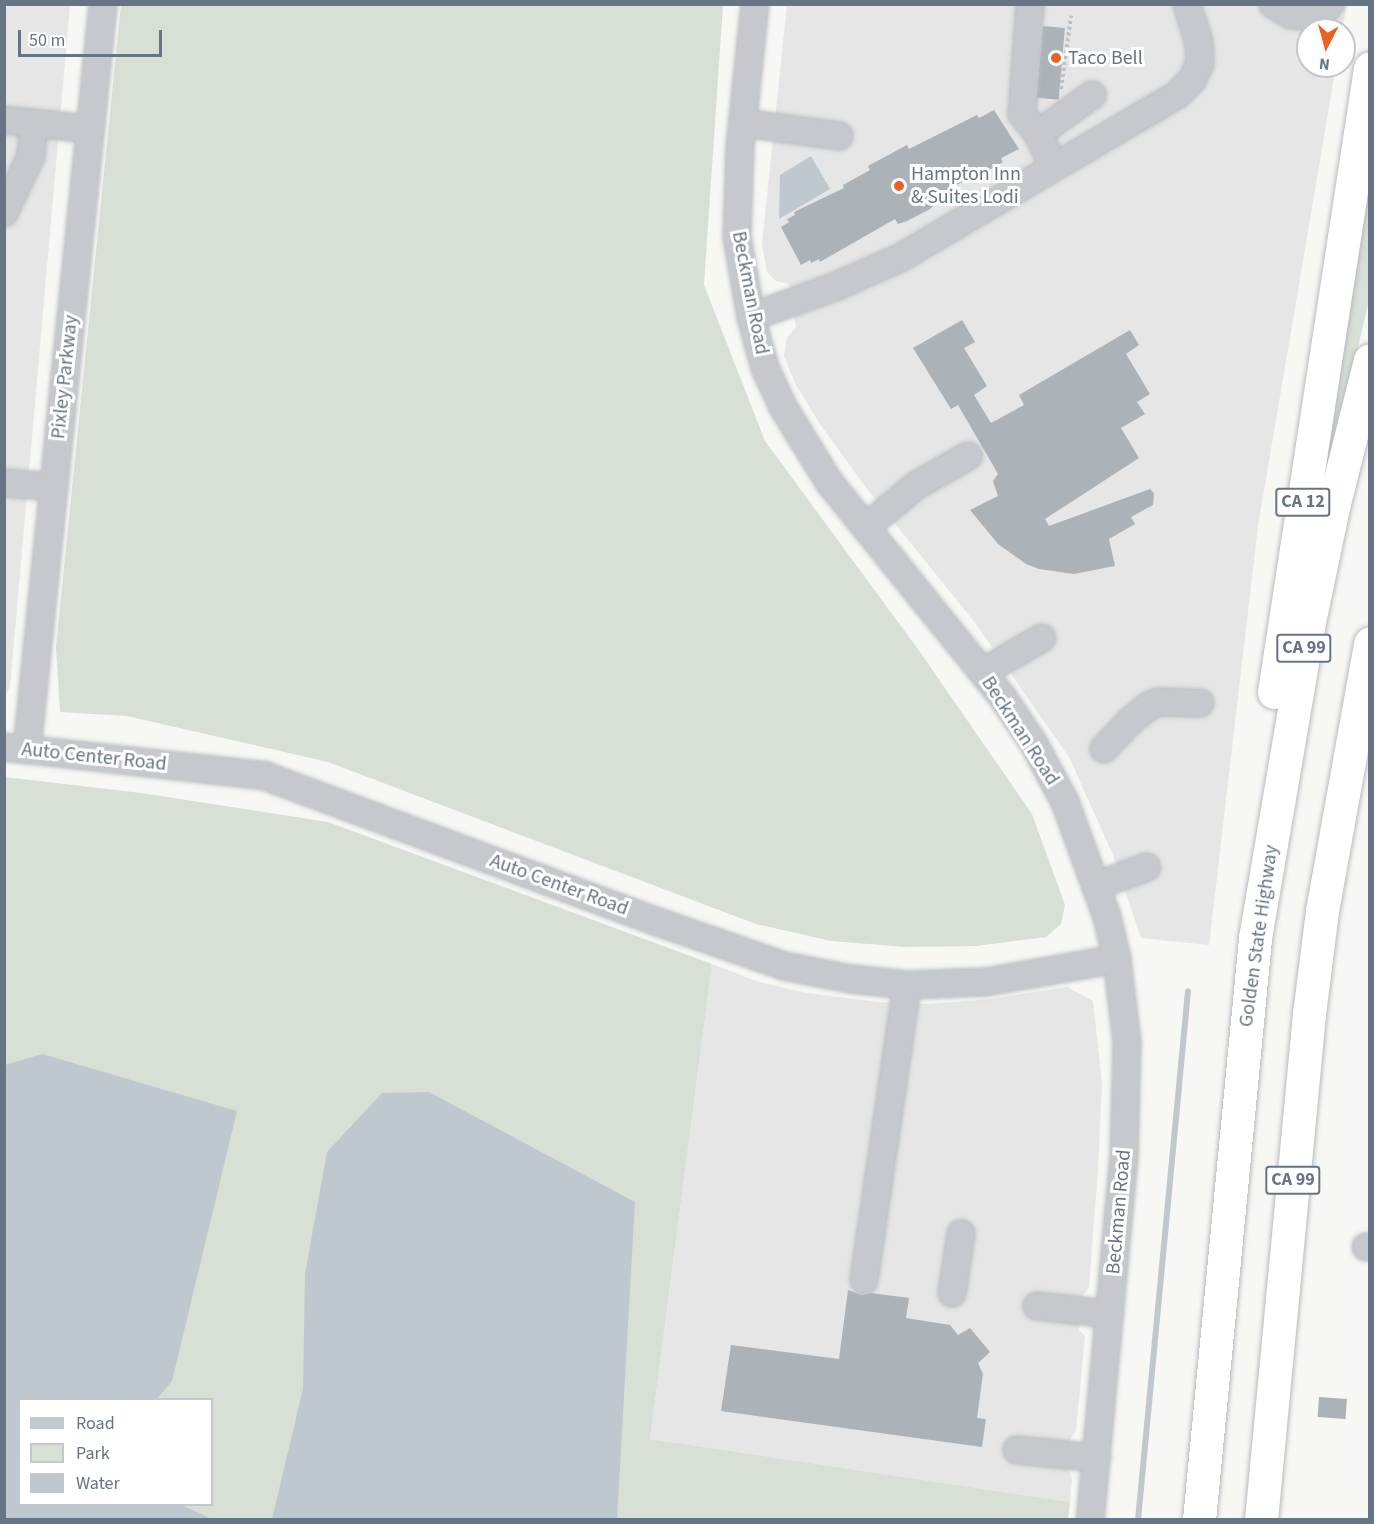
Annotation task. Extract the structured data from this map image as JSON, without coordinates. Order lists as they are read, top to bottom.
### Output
{
  "streets": {
    "highway": ["CA 12", "CA 99", "Golden State Highway"],
    "street": ["Beckman Road", "Pixley Parkway", "Auto Center Road"]
  },
  "crossings": [
    ["Beckman Road", "Auto Center Road"],
    ["Pixley Parkway", "Auto Center Road"],
    ["CA 12", "Golden State Highway"]
  ],
  "places": ["Taco Bell", "Hampton Inn & Suites Lodi"],
  "legend": ["Road", "Park", "Water"],
  "scale_bar": "50 m",
  "north": "bottom"
}
